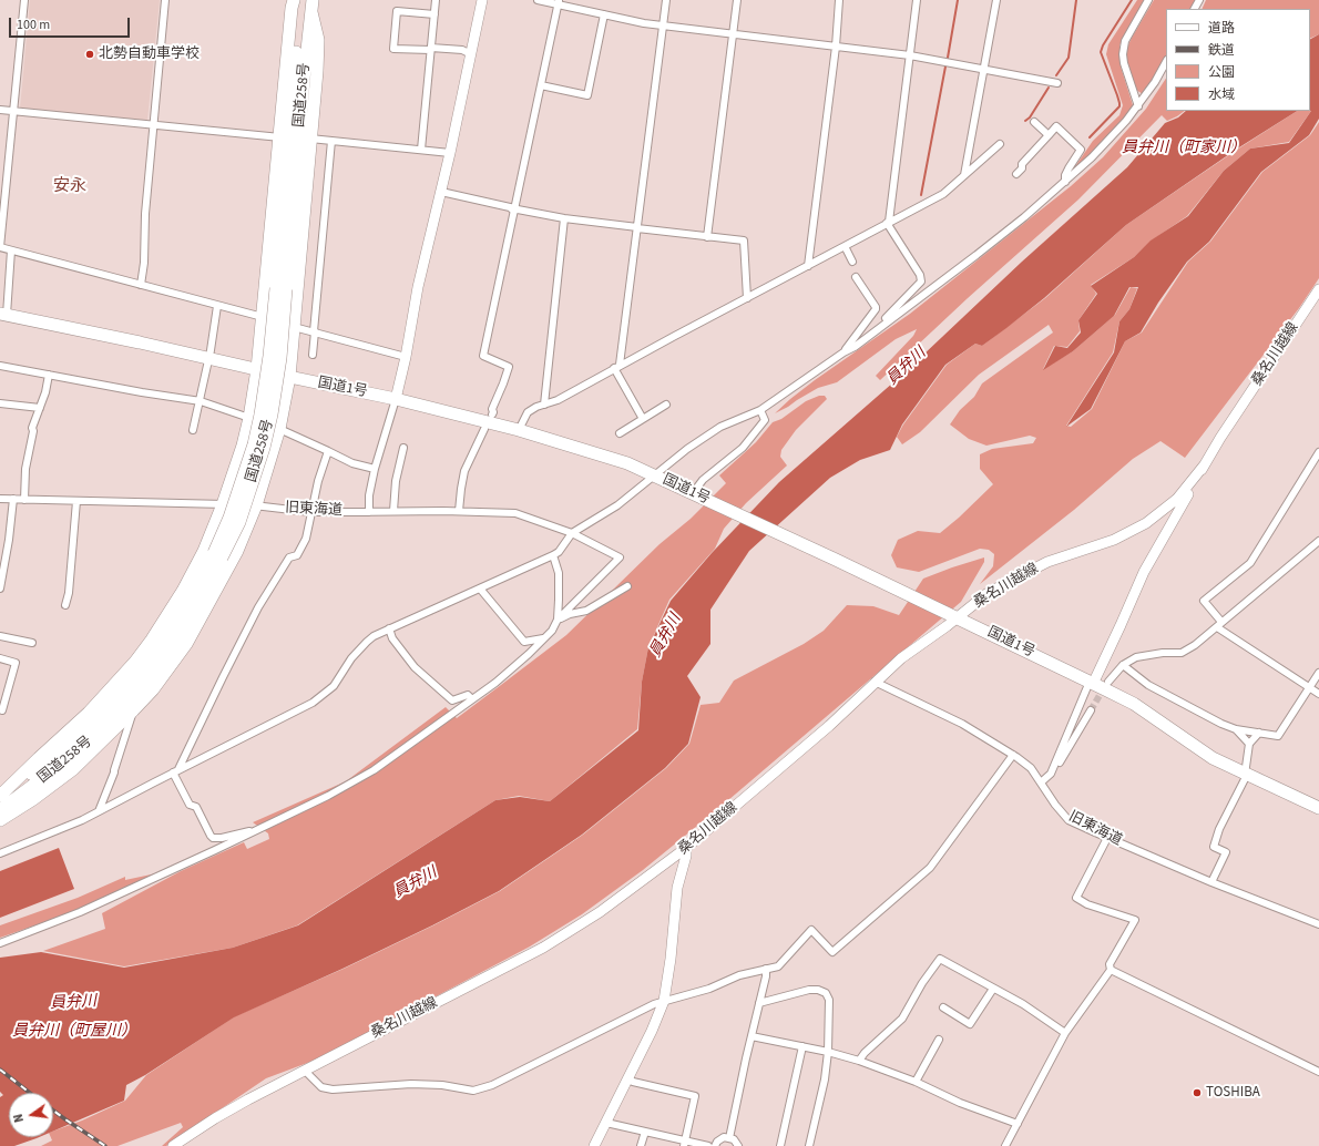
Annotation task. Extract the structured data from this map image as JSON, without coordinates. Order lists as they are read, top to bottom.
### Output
{
  "streets": {
    "highway": ["国道258号", "国道1号"],
    "main road": ["桑名川越線"],
    "street": ["旧東海道"]
  },
  "crossings": [
    ["桑名川越線", "国道1号"],
    ["桑名川越線", "旧東海道"]
  ],
  "districts": ["安永"],
  "water": ["員弁川（町家川）", "員弁川", "員弁川（町屋川）"],
  "places": ["北勢自動車学校", "TOSHIBA"],
  "legend": [
    "道路",
    "鉄道",
    "公園",
    "水域"
  ],
  "scale_bar": "100 m",
  "north": "left"
}
